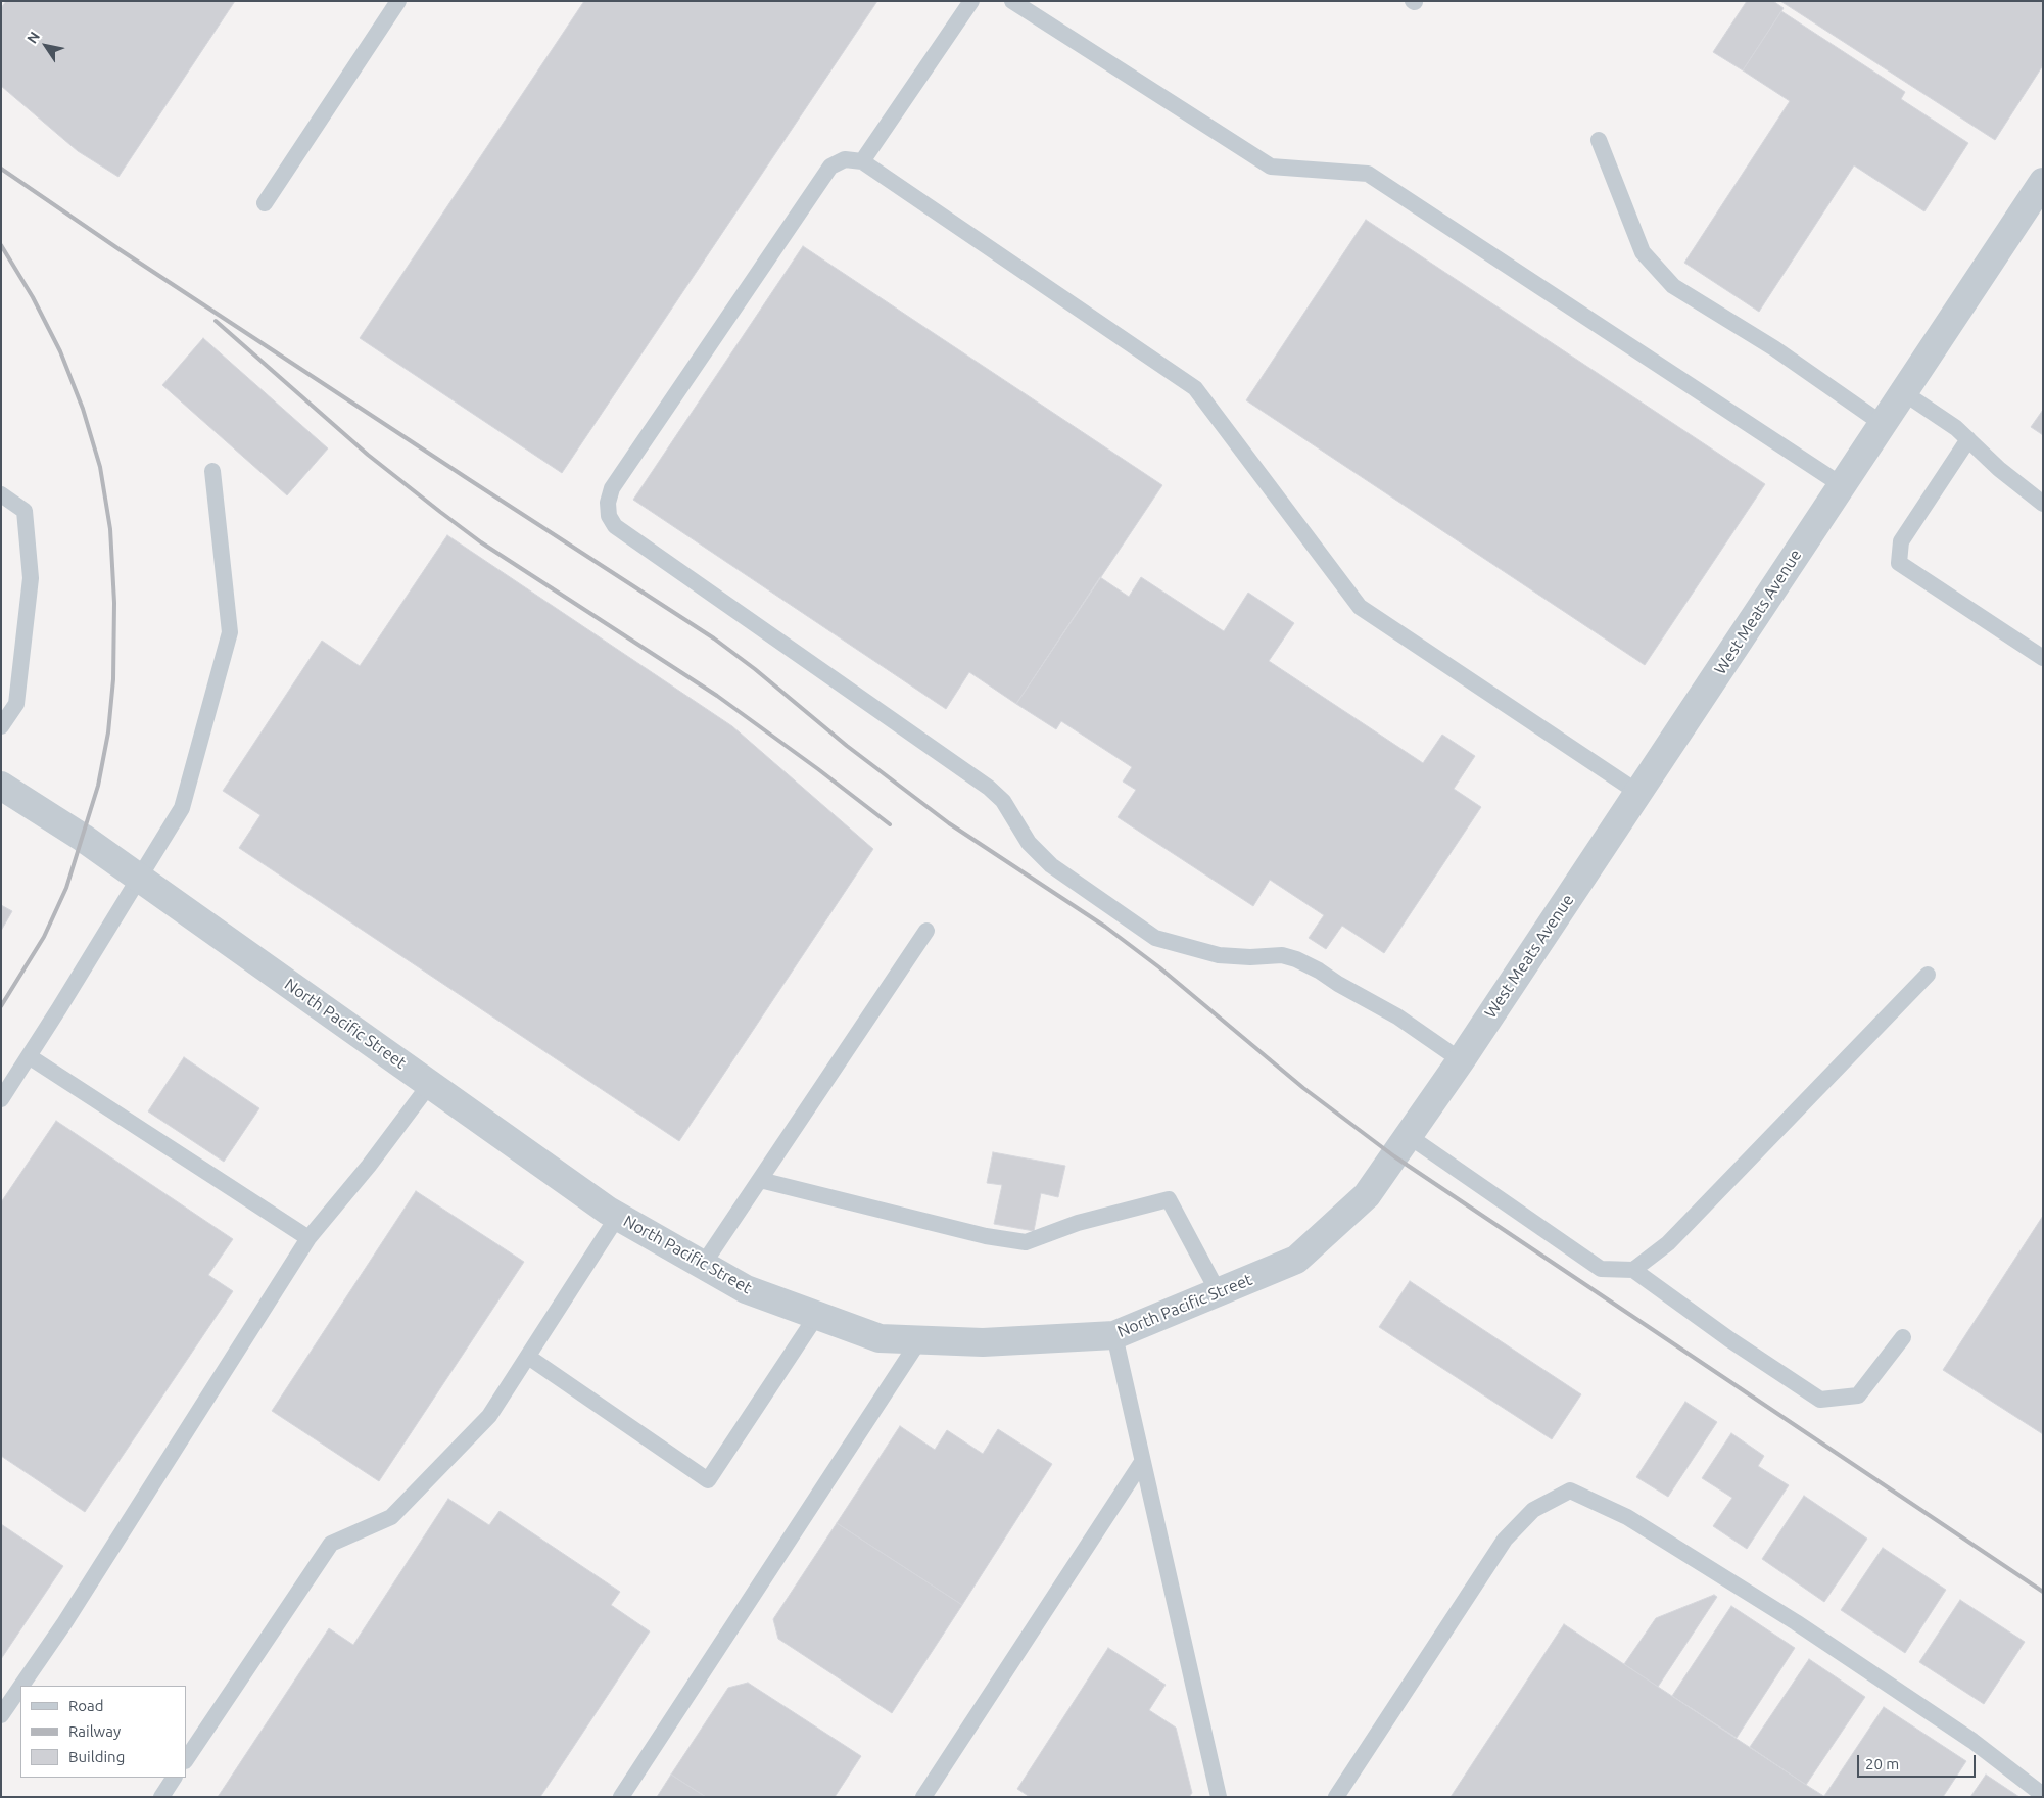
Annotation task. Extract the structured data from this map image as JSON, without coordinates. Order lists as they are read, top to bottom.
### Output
{
  "streets": {
    "street": ["West Meats Avenue", "North Pacific Street"]
  },
  "crossings": [
    ["West Meats Avenue", "North Pacific Street"]
  ],
  "legend": ["Road", "Railway", "Building"],
  "scale_bar": "20 m",
  "north": "top left"
}
